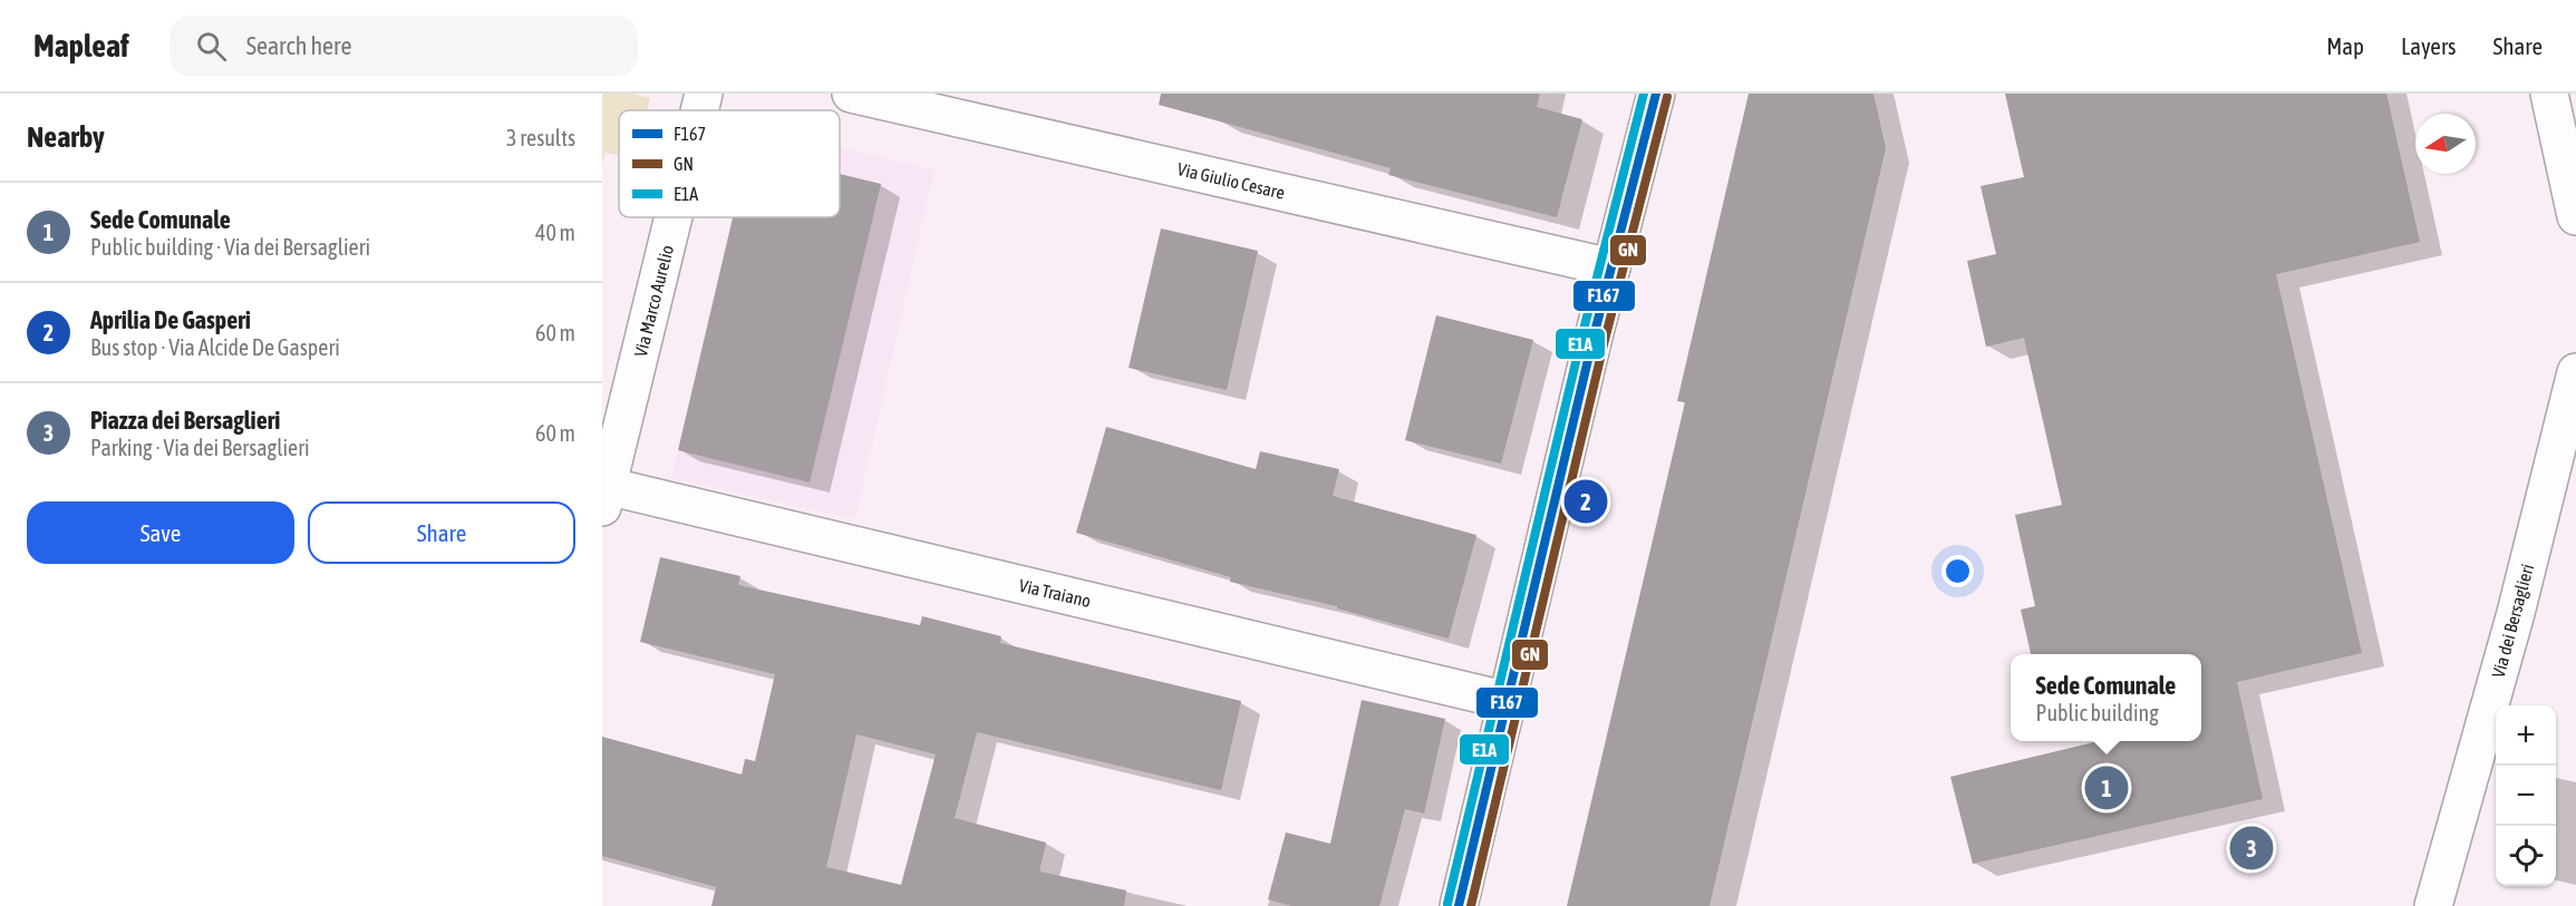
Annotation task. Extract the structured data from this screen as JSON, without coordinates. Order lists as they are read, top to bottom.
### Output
{
  "streets": {
    "street": [
      "Via Giulio Cesare",
      "Via Marco Aurelio",
      "Via Traiano",
      "Via dei Bersaglieri"
    ]
  },
  "crossings": [
    ["Via Marco Aurelio", "Via Traiano"]
  ],
  "lines": ["transit line F167", "transit line E1A", "transit line GN"],
  "legend": ["F167", "GN", "E1A"],
  "north": "left",
  "page": {
    "header": "Mapleaf",
    "search": "Search here",
    "nav": ["Map", "Layers", "Share"],
    "heading": ["Nearby", "3 results"],
    "list": [
      {
        "mark": "1",
        "name": "Sede Comunale",
        "note": "Public building · Via dei Bersaglieri",
        "value": "40 m"
      },
      {
        "mark": "2",
        "name": "Aprilia De Gasperi",
        "note": "Bus stop · Via Alcide De Gasperi",
        "value": "60 m"
      },
      {
        "mark": "3",
        "name": "Piazza dei Bersaglieri",
        "note": "Parking · Via dei Bersaglieri",
        "value": "60 m"
      }
    ],
    "pins": ["2", "1", "3"],
    "buttons": ["Save", "Share"],
    "popup": ["Sede Comunale", "Public building"],
    "map_buttons": ["+", "−"]
  }
}
